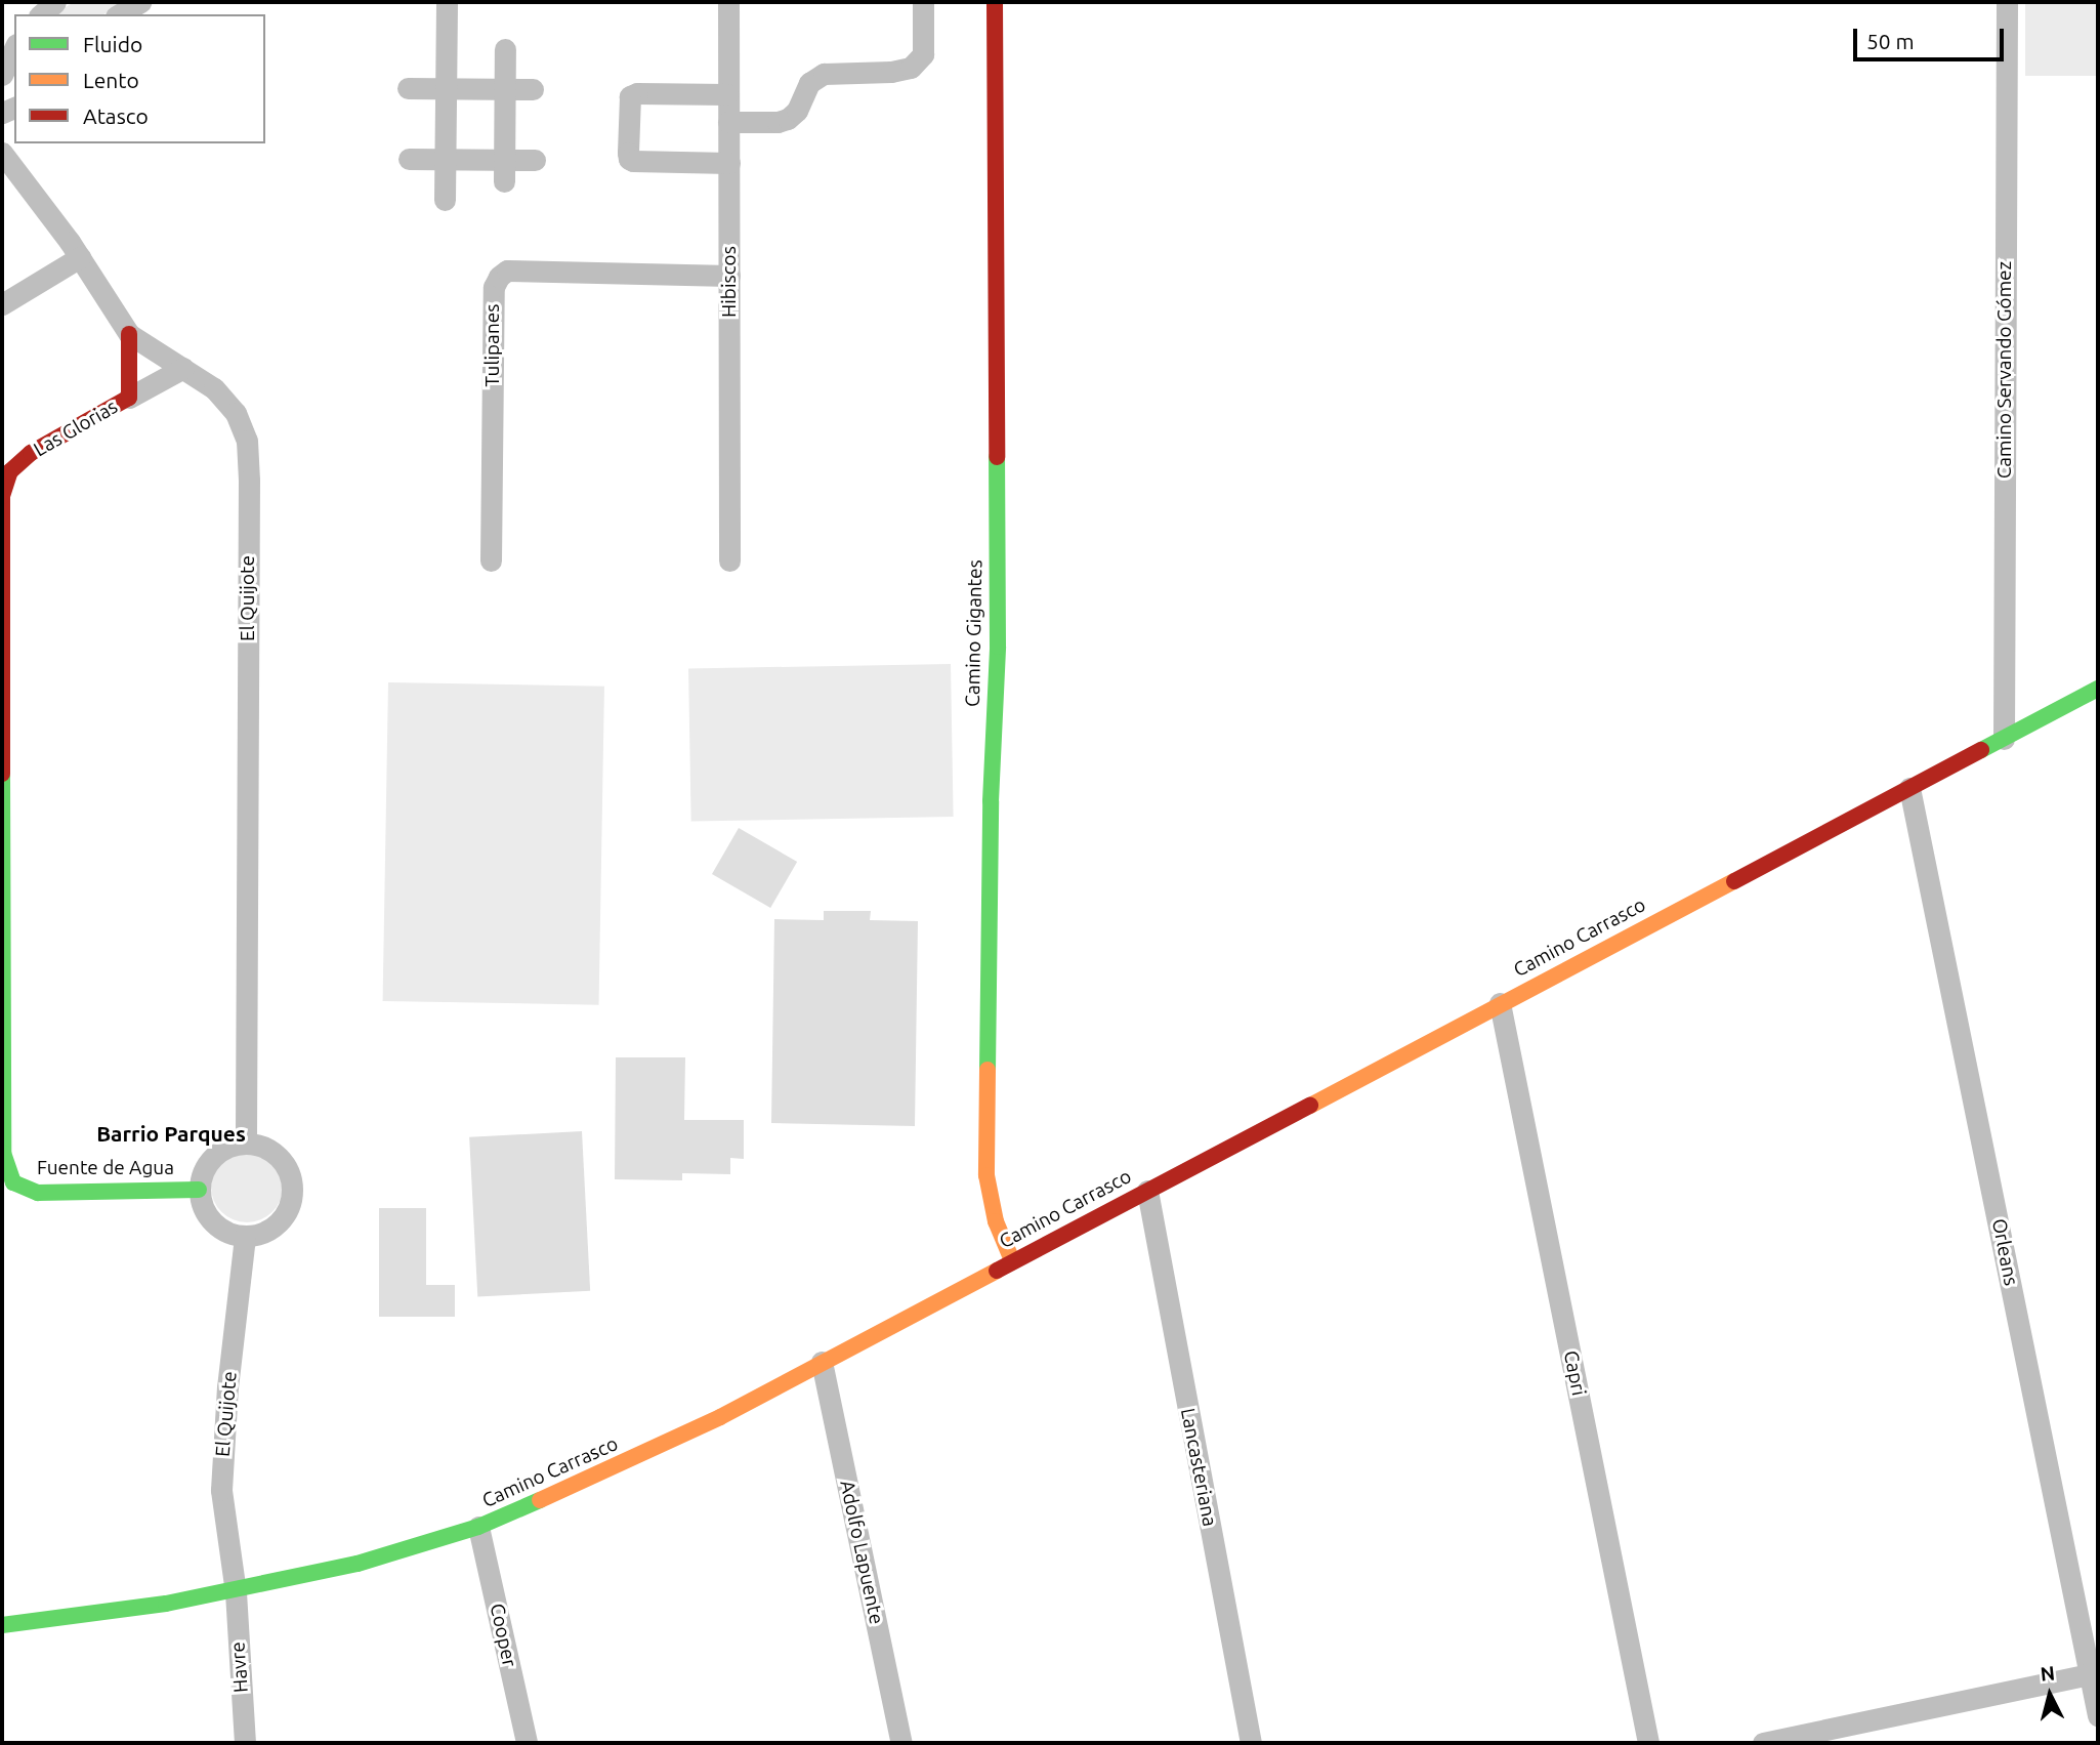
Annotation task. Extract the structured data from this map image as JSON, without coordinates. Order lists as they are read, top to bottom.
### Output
{
  "streets": {
    "street": [
      "Hibiscos",
      "Tulipanes",
      "Camino Servando Gómez",
      "Las Glorias",
      "El Quijote",
      "Camino Gigantes",
      "Camino Carrasco",
      "Fuente de Agua",
      "Orleans",
      "Capri",
      "Lancasteriana",
      "Adolfo Lapuente",
      "Cooper",
      "Havre"
    ]
  },
  "crossings": [
    ["Hibiscos", "Tulipanes"],
    ["Camino Servando Gómez", "Camino Carrasco"],
    ["Las Glorias", "El Quijote"],
    ["Las Glorias", "Fuente de Agua"],
    ["El Quijote", "Camino Carrasco"],
    ["El Quijote", "Fuente de Agua"],
    ["El Quijote", "Havre"],
    ["Camino Gigantes", "Camino Carrasco"],
    ["Camino Carrasco", "Orleans"],
    ["Camino Carrasco", "Capri"],
    ["Camino Carrasco", "Lancasteriana"],
    ["Camino Carrasco", "Adolfo Lapuente"],
    ["Camino Carrasco", "Cooper"],
    ["Camino Carrasco", "Havre"]
  ],
  "districts": ["Barrio Parques"],
  "legend": ["Fluido", "Lento", "Atasco"],
  "scale_bar": "50 m",
  "north": "top"
}
